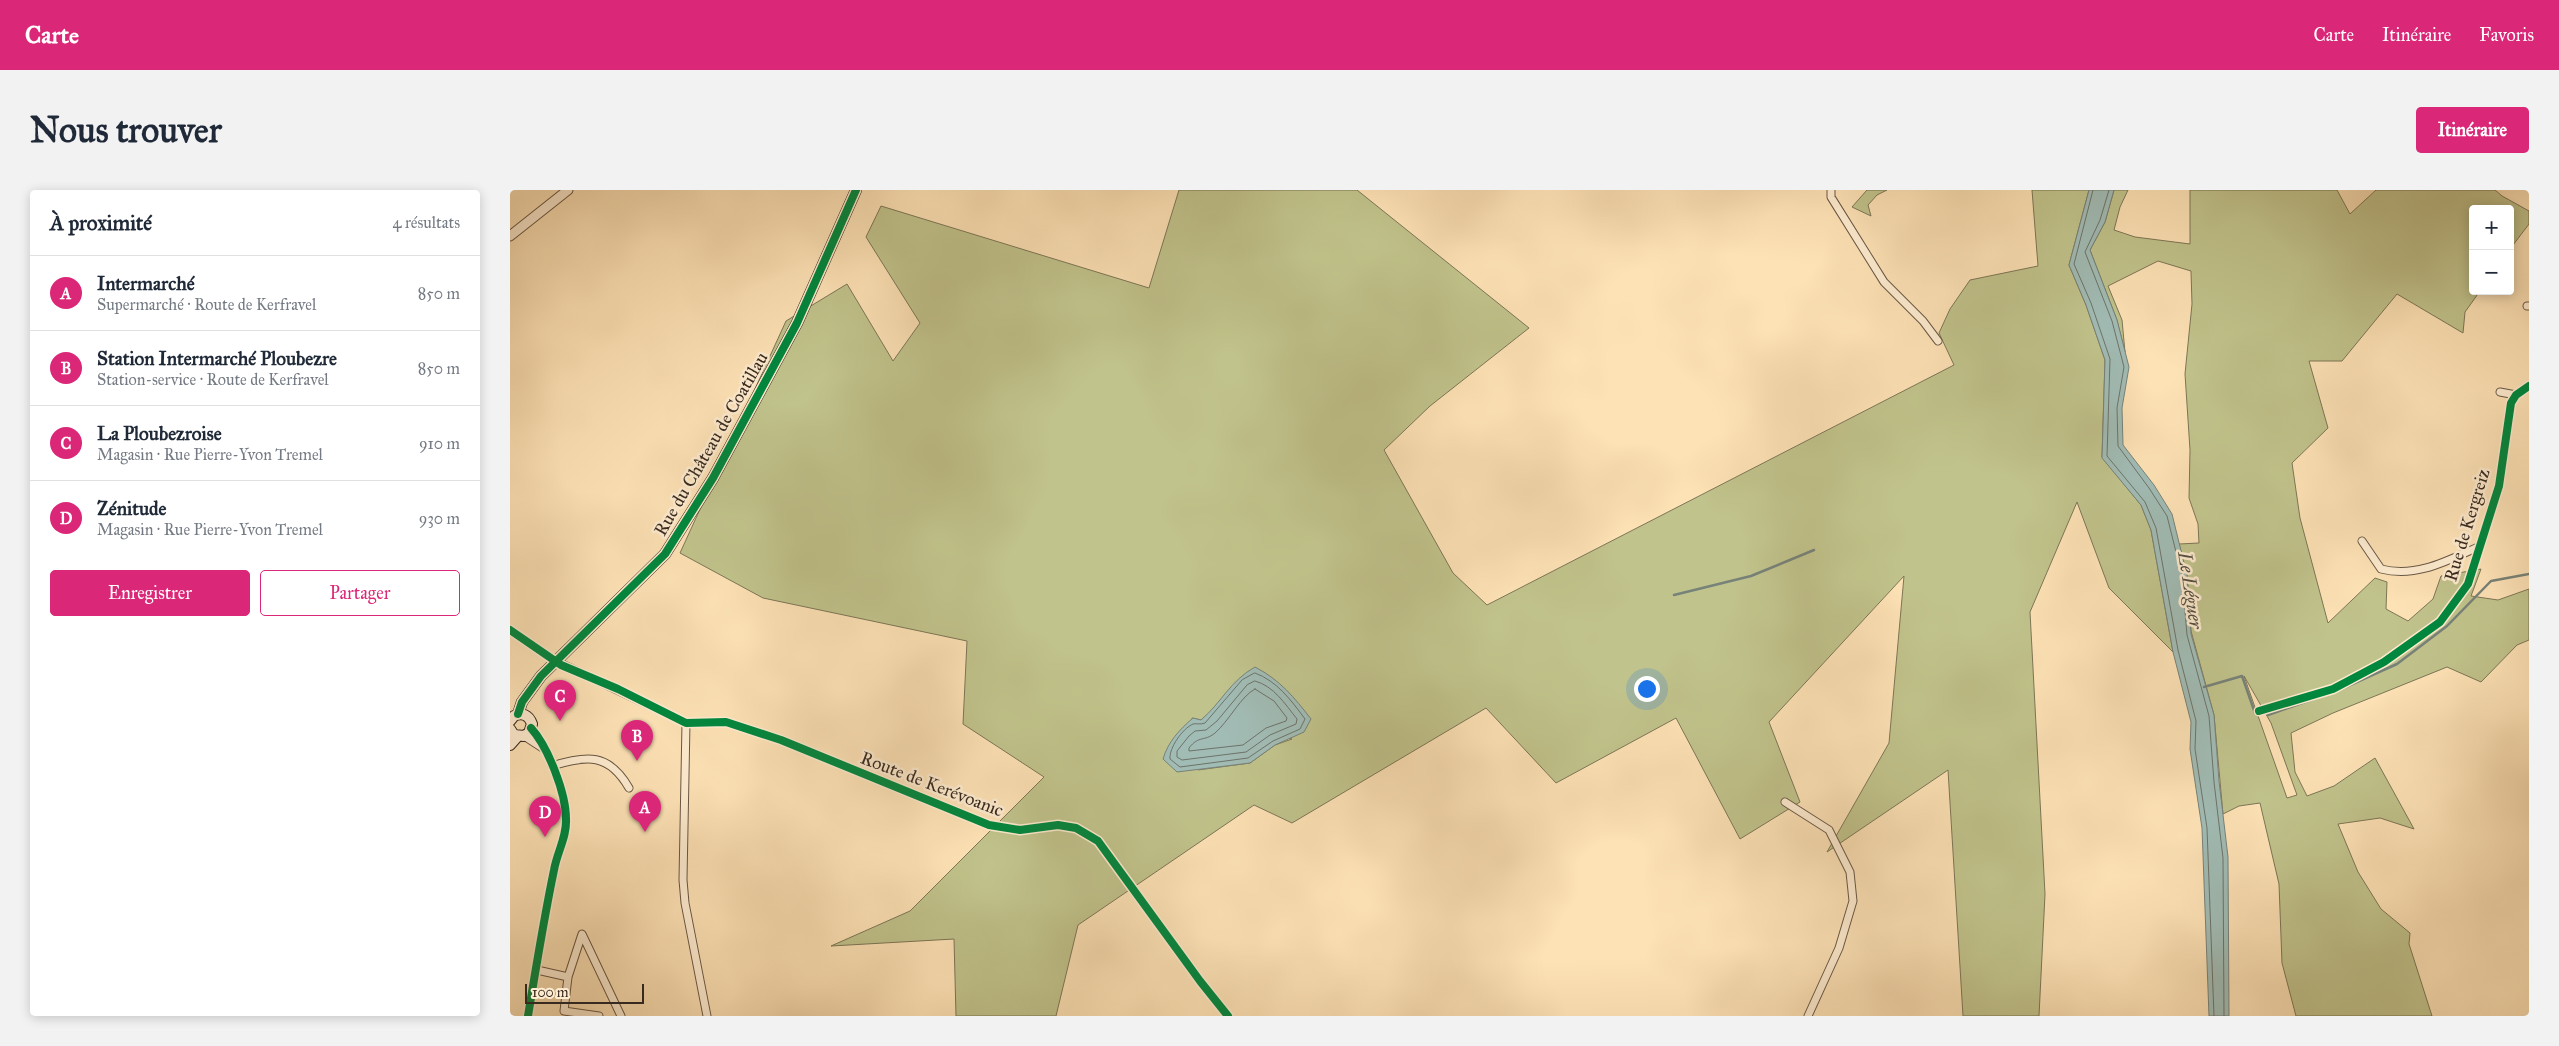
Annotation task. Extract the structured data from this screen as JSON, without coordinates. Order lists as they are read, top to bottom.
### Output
{
  "streets": {
    "main road": ["Rue du Château de Coatillau"],
    "street": ["Rue de Kergreiz", "Route de Kerévoanic"]
  },
  "crossings": [
    ["Rue du Château de Coatillau", "Route de Kerévoanic"]
  ],
  "water": ["Le Léguer"],
  "scale_bar": "100 m",
  "page": {
    "header": "Carte",
    "nav": ["Carte", "Itinéraire", "Favoris"],
    "buttons": [
      "Itinéraire",
      ["Enregistrer", "Partager"]
    ],
    "title": "Nous trouver",
    "heading": ["À proximité", "4 résultats"],
    "map_buttons": ["+", "−"],
    "list": [
      {
        "mark": "A",
        "name": "Intermarché",
        "note": "Supermarché · Route de Kerfravel",
        "value": "850 m"
      },
      {
        "mark": "B",
        "name": "Station Intermarché Ploubezre",
        "note": "Station-service · Route de Kerfravel",
        "value": "850 m"
      },
      {
        "mark": "C",
        "name": "La Ploubezroise",
        "note": "Magasin · Rue Pierre-Yvon Tremel",
        "value": "910 m"
      },
      {
        "mark": "D",
        "name": "Zénitude",
        "note": "Magasin · Rue Pierre-Yvon Tremel",
        "value": "930 m"
      }
    ],
    "pins": [
      "C",
      "B",
      "A",
      "D"
    ],
    "scale": "100 m"
  }
}
